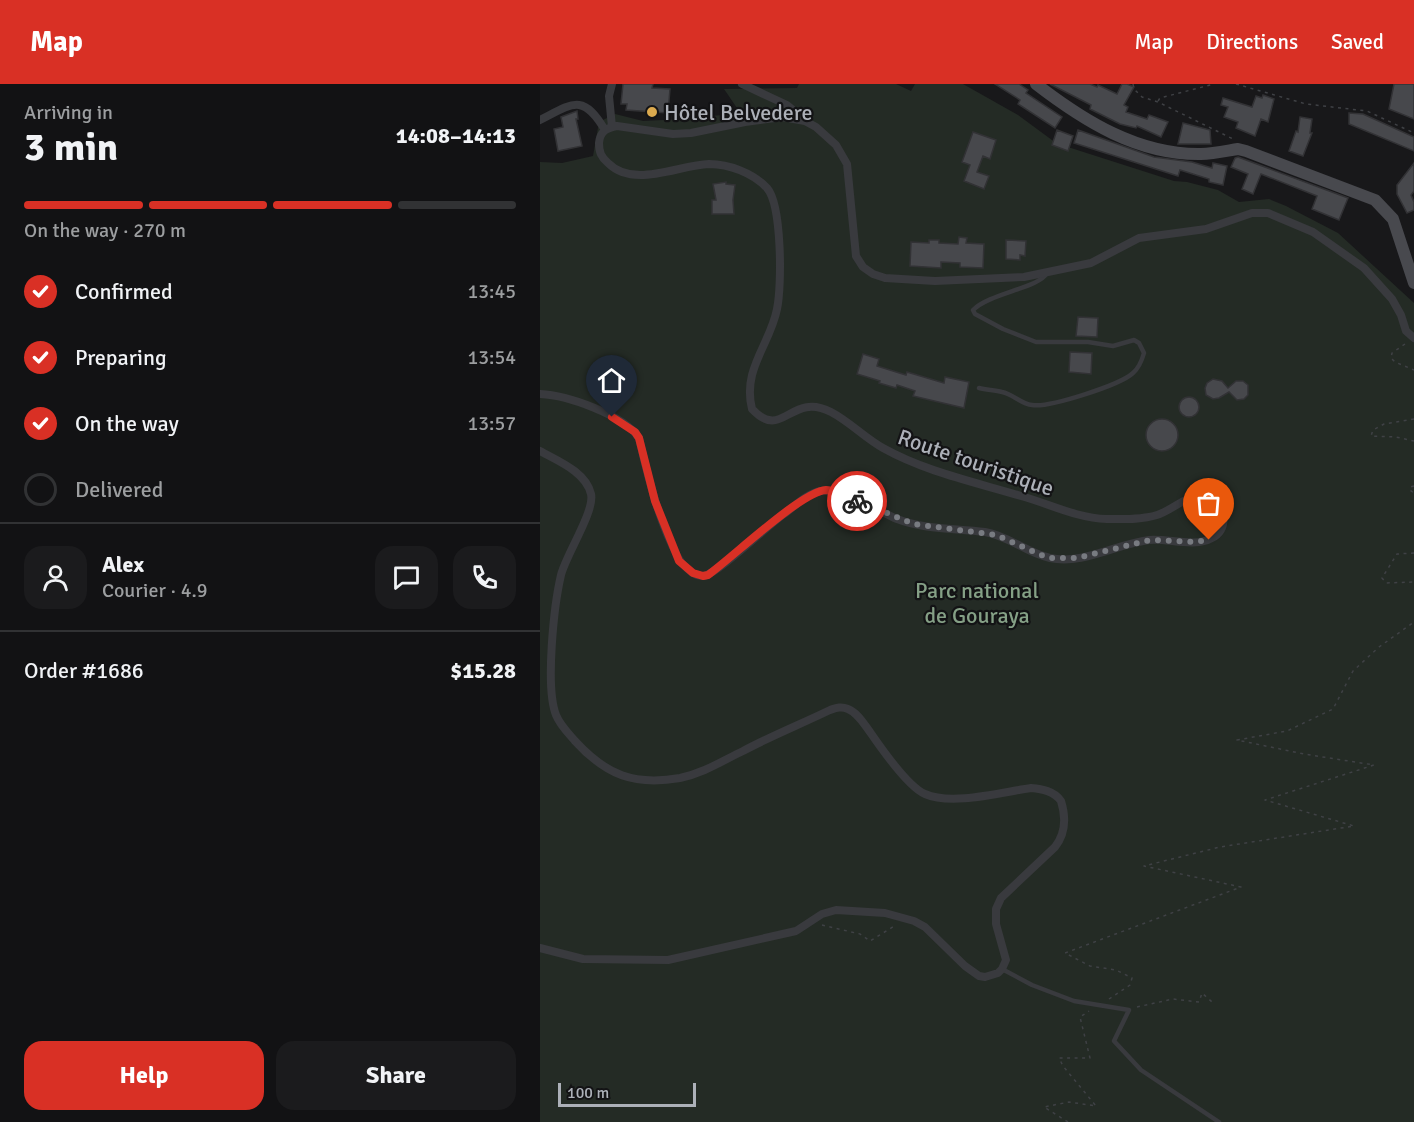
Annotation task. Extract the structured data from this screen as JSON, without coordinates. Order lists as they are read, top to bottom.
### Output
{
  "streets": {
    "street": ["Route touristique"]
  },
  "parks": ["Parc national de Gouraya"],
  "places": ["Hôtel Belvedere"],
  "scale_bar": "100 m",
  "page": {
    "header": "Map",
    "nav": ["Map", "Directions", "Saved"],
    "heading": ["3 min", "Arriving in", "14:08–14:13"],
    "panel": [
      "Alex",
      "Courier · 4.9",
      "Order #1686",
      "$15.28"
    ],
    "bar": "On the way · 270 m",
    "list": [
      ["Confirmed", "13:45"],
      ["Preparing", "13:54"],
      ["On the way", "13:57"],
      "Delivered"
    ],
    "buttons": ["Help", "Share"],
    "scale": "100 m"
  }
}
